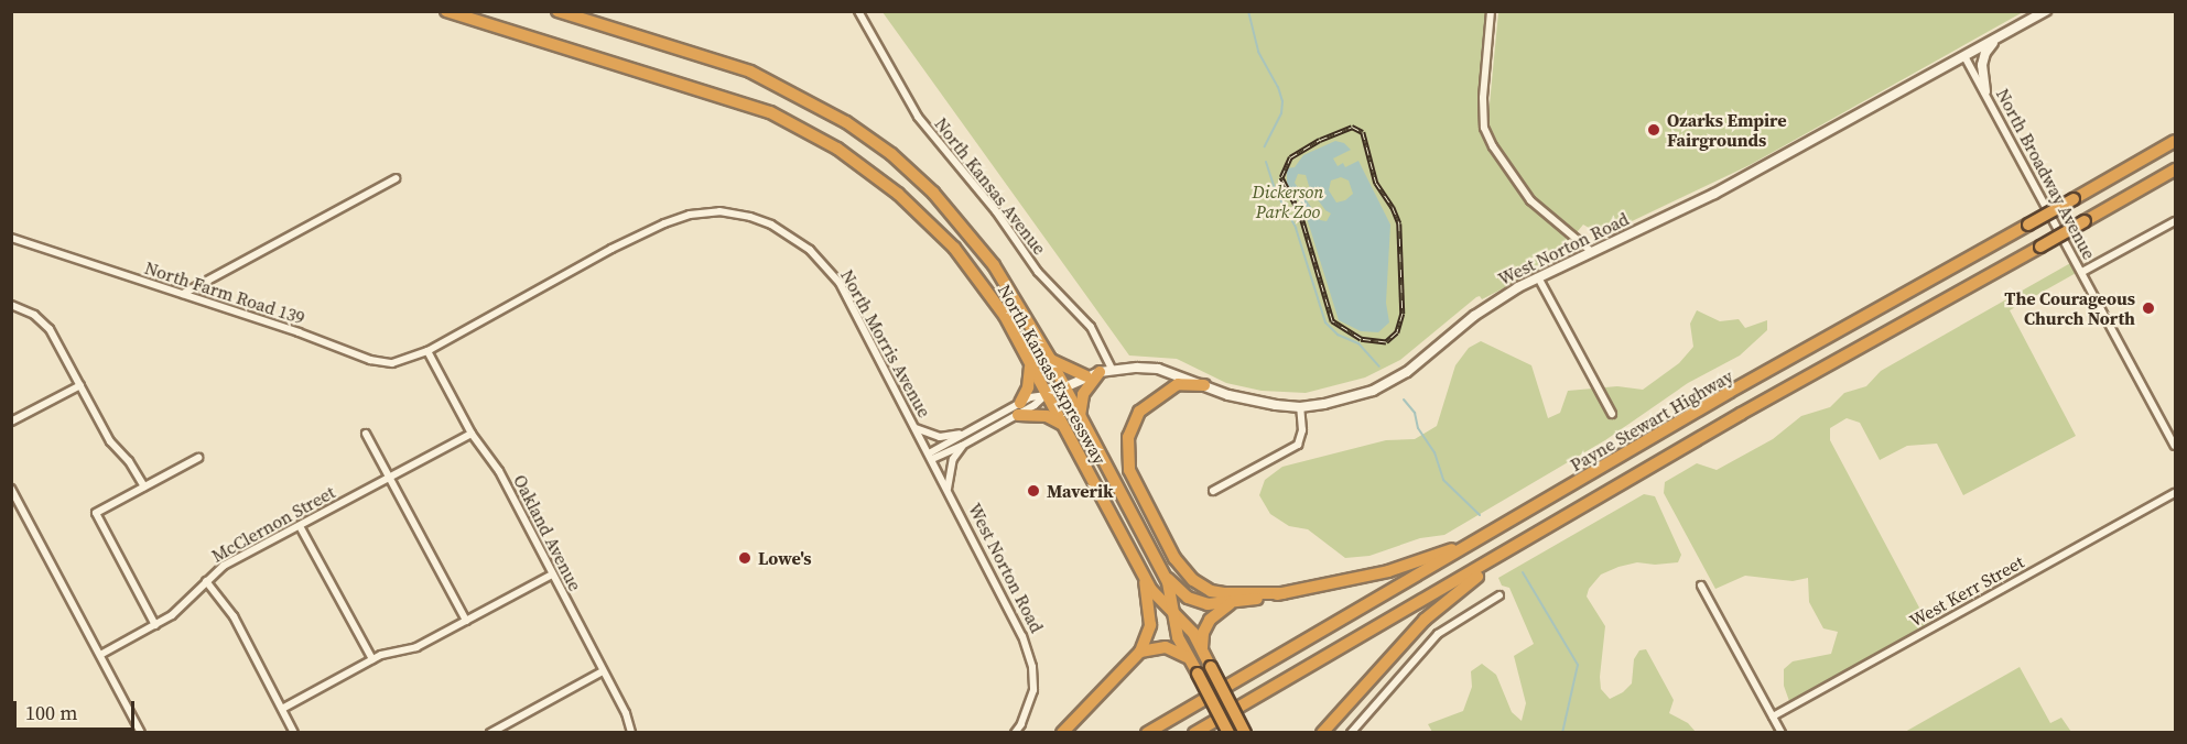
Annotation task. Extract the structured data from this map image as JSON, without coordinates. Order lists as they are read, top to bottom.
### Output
{
  "streets": {
    "highway": ["North Kansas Expressway", "Payne Stewart Highway"],
    "main road": ["West Norton Road"],
    "street": [
      "North Broadway Avenue",
      "North Kansas Avenue",
      "North Farm Road 139",
      "North Morris Avenue",
      "McClernon Street",
      "Oakland Avenue",
      "West Kerr Street"
    ]
  },
  "crossings": [
    ["North Broadway Avenue", "West Norton Road"],
    ["North Kansas Avenue", "West Norton Road"],
    ["West Norton Road", "North Morris Avenue"],
    ["West Norton Road", "North Kansas Expressway"],
    ["North Farm Road 139", "North Morris Avenue"],
    ["North Farm Road 139", "Oakland Avenue"],
    ["North Morris Avenue", "Oakland Avenue"],
    ["McClernon Street", "Oakland Avenue"]
  ],
  "parks": ["Dickerson Park Zoo"],
  "places": [
    "Ozarks Empire Fairgrounds",
    "The Courageous Church North",
    "Maverik",
    "Lowe's"
  ],
  "scale_bar": "100 m"
}
